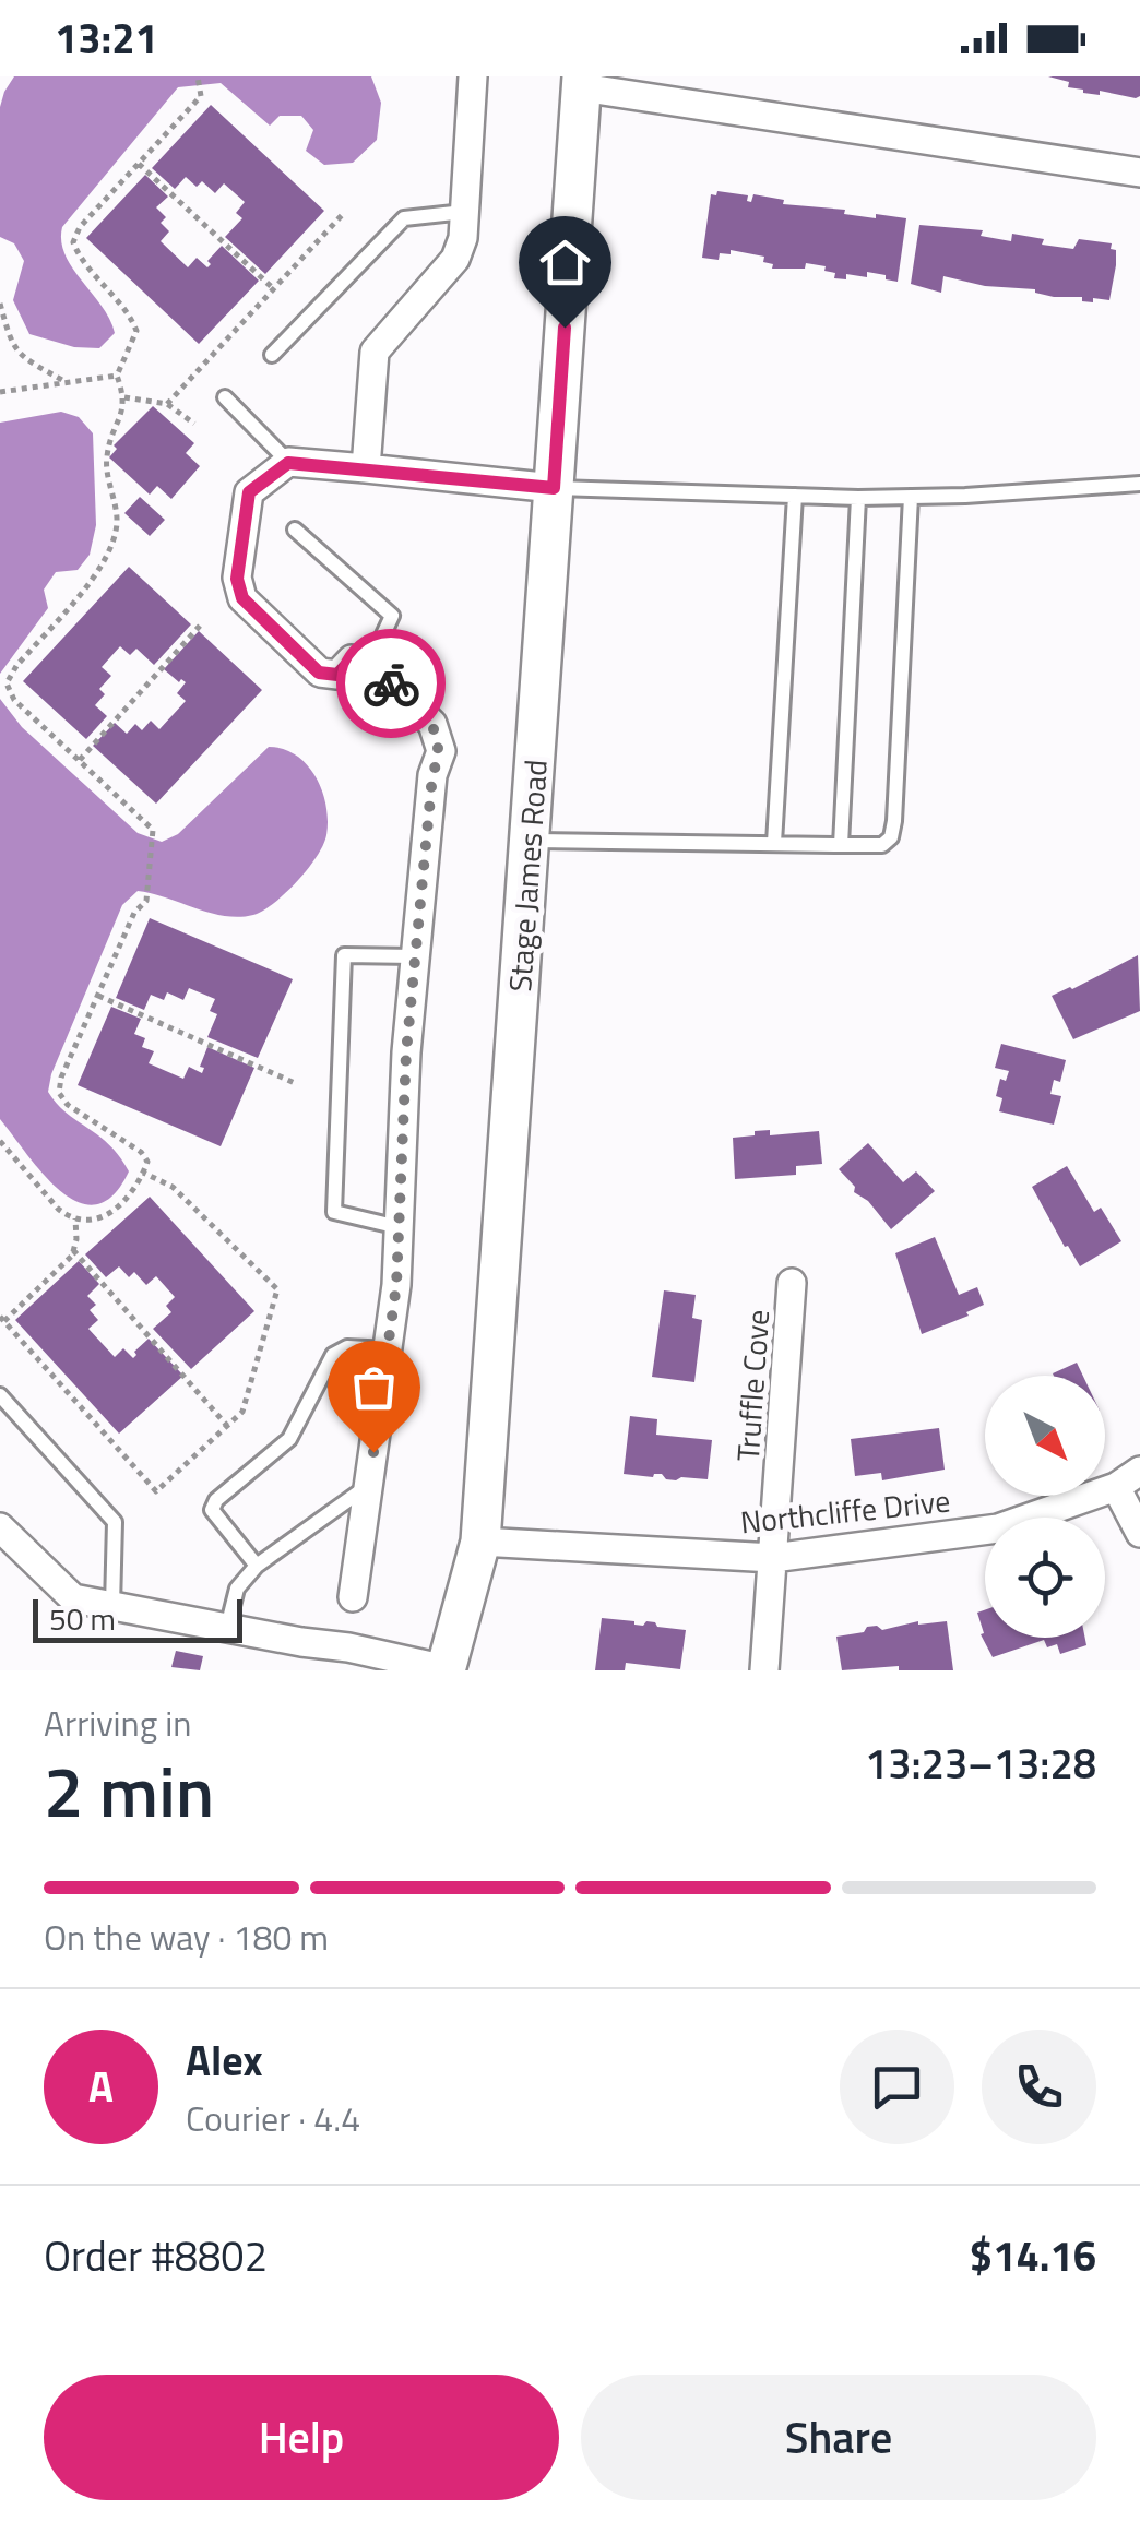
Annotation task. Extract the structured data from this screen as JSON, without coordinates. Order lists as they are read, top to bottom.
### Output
{
  "streets": {
    "main road": ["Stage James Road"],
    "street": ["Truffle Cove", "Northcliffe Drive"]
  },
  "crossings": [
    ["Stage James Road", "Northcliffe Drive"],
    ["Truffle Cove", "Northcliffe Drive"]
  ],
  "scale_bar": "50 m",
  "north": "bottom right",
  "page": {
    "status": "13:21",
    "scale": "50 m",
    "heading": ["2 min", "Arriving in", "13:23–13:28"],
    "panel": [
      "Alex",
      "Courier · 4.4",
      "Order #8802",
      "$14.16"
    ],
    "bar": "On the way · 180 m",
    "round": "A",
    "buttons": ["Help", "Share"]
  }
}
